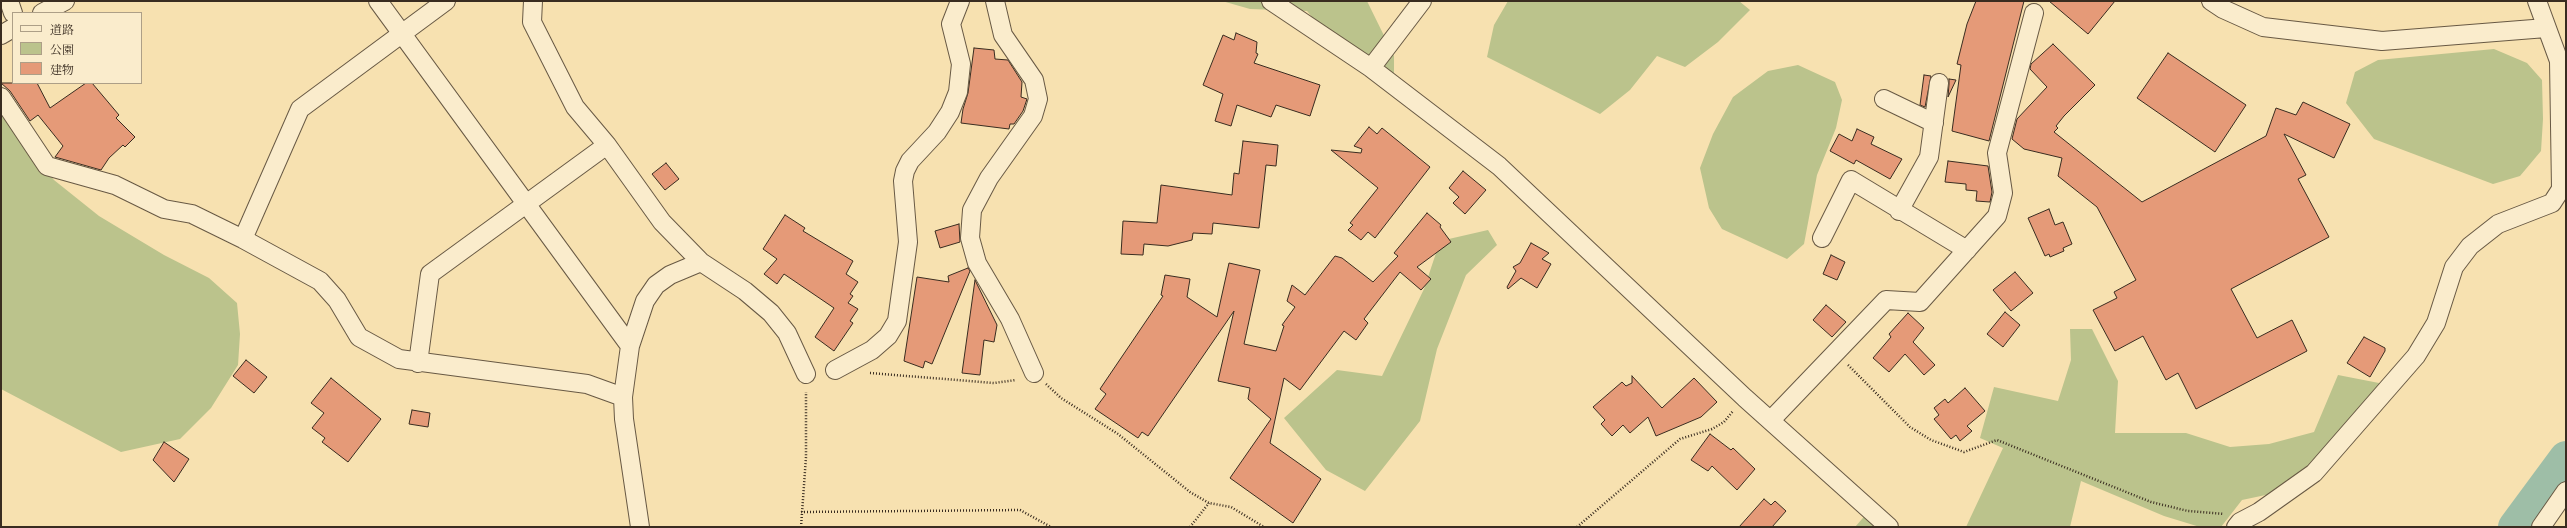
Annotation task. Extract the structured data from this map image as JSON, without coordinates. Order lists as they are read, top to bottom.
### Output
{
  "legend": ["道路", "公園", "建物"]
}
